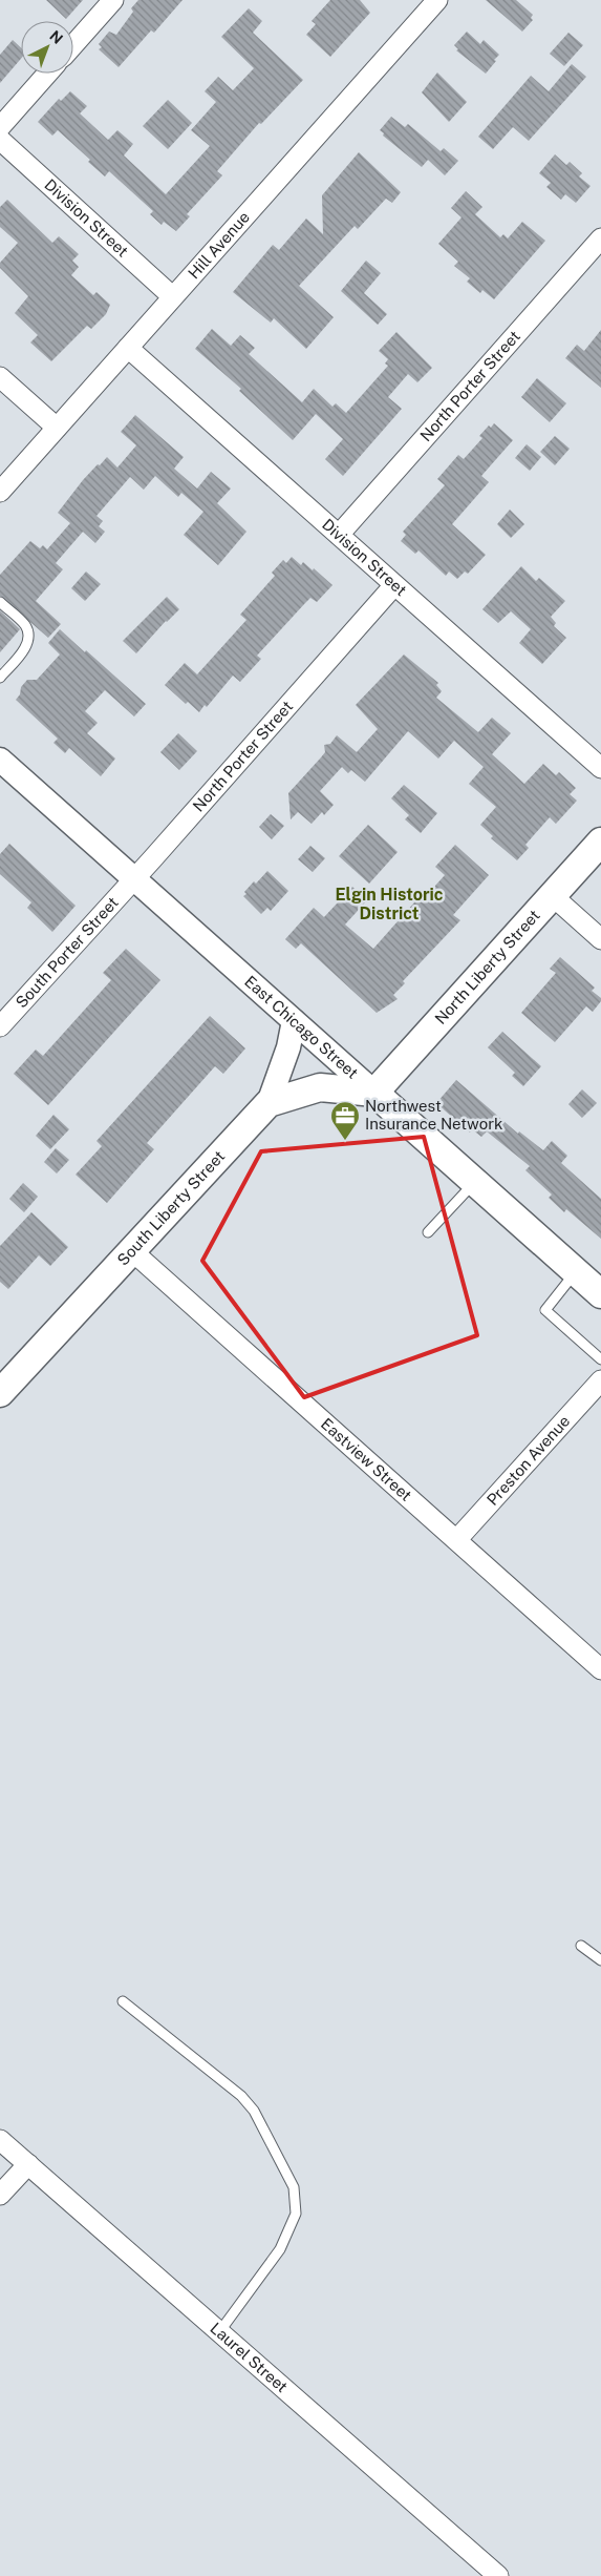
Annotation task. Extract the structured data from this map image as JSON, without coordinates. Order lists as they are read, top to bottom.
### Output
{
  "streets": {
    "main road": ["North Liberty Street", "East Chicago Street", "South Liberty Street"],
    "street": [
      "Division Street",
      "Hill Avenue",
      "North Porter Street",
      "South Porter Street",
      "Eastview Street",
      "Preston Avenue",
      "Laurel Street"
    ]
  },
  "crossings": [
    ["Division Street", "Hill Avenue"],
    ["Division Street", "North Porter Street"],
    ["North Porter Street", "South Porter Street"],
    ["North Porter Street", "East Chicago Street"],
    ["South Porter Street", "East Chicago Street"],
    ["North Liberty Street", "East Chicago Street"],
    ["North Liberty Street", "South Liberty Street"],
    ["East Chicago Street", "South Liberty Street"],
    ["South Liberty Street", "Eastview Street"],
    ["Eastview Street", "Preston Avenue"]
  ],
  "districts": ["Elgin Historic District"],
  "places": {
    "office": ["Northwest Insurance Network"]
  },
  "north": "top right"
}
